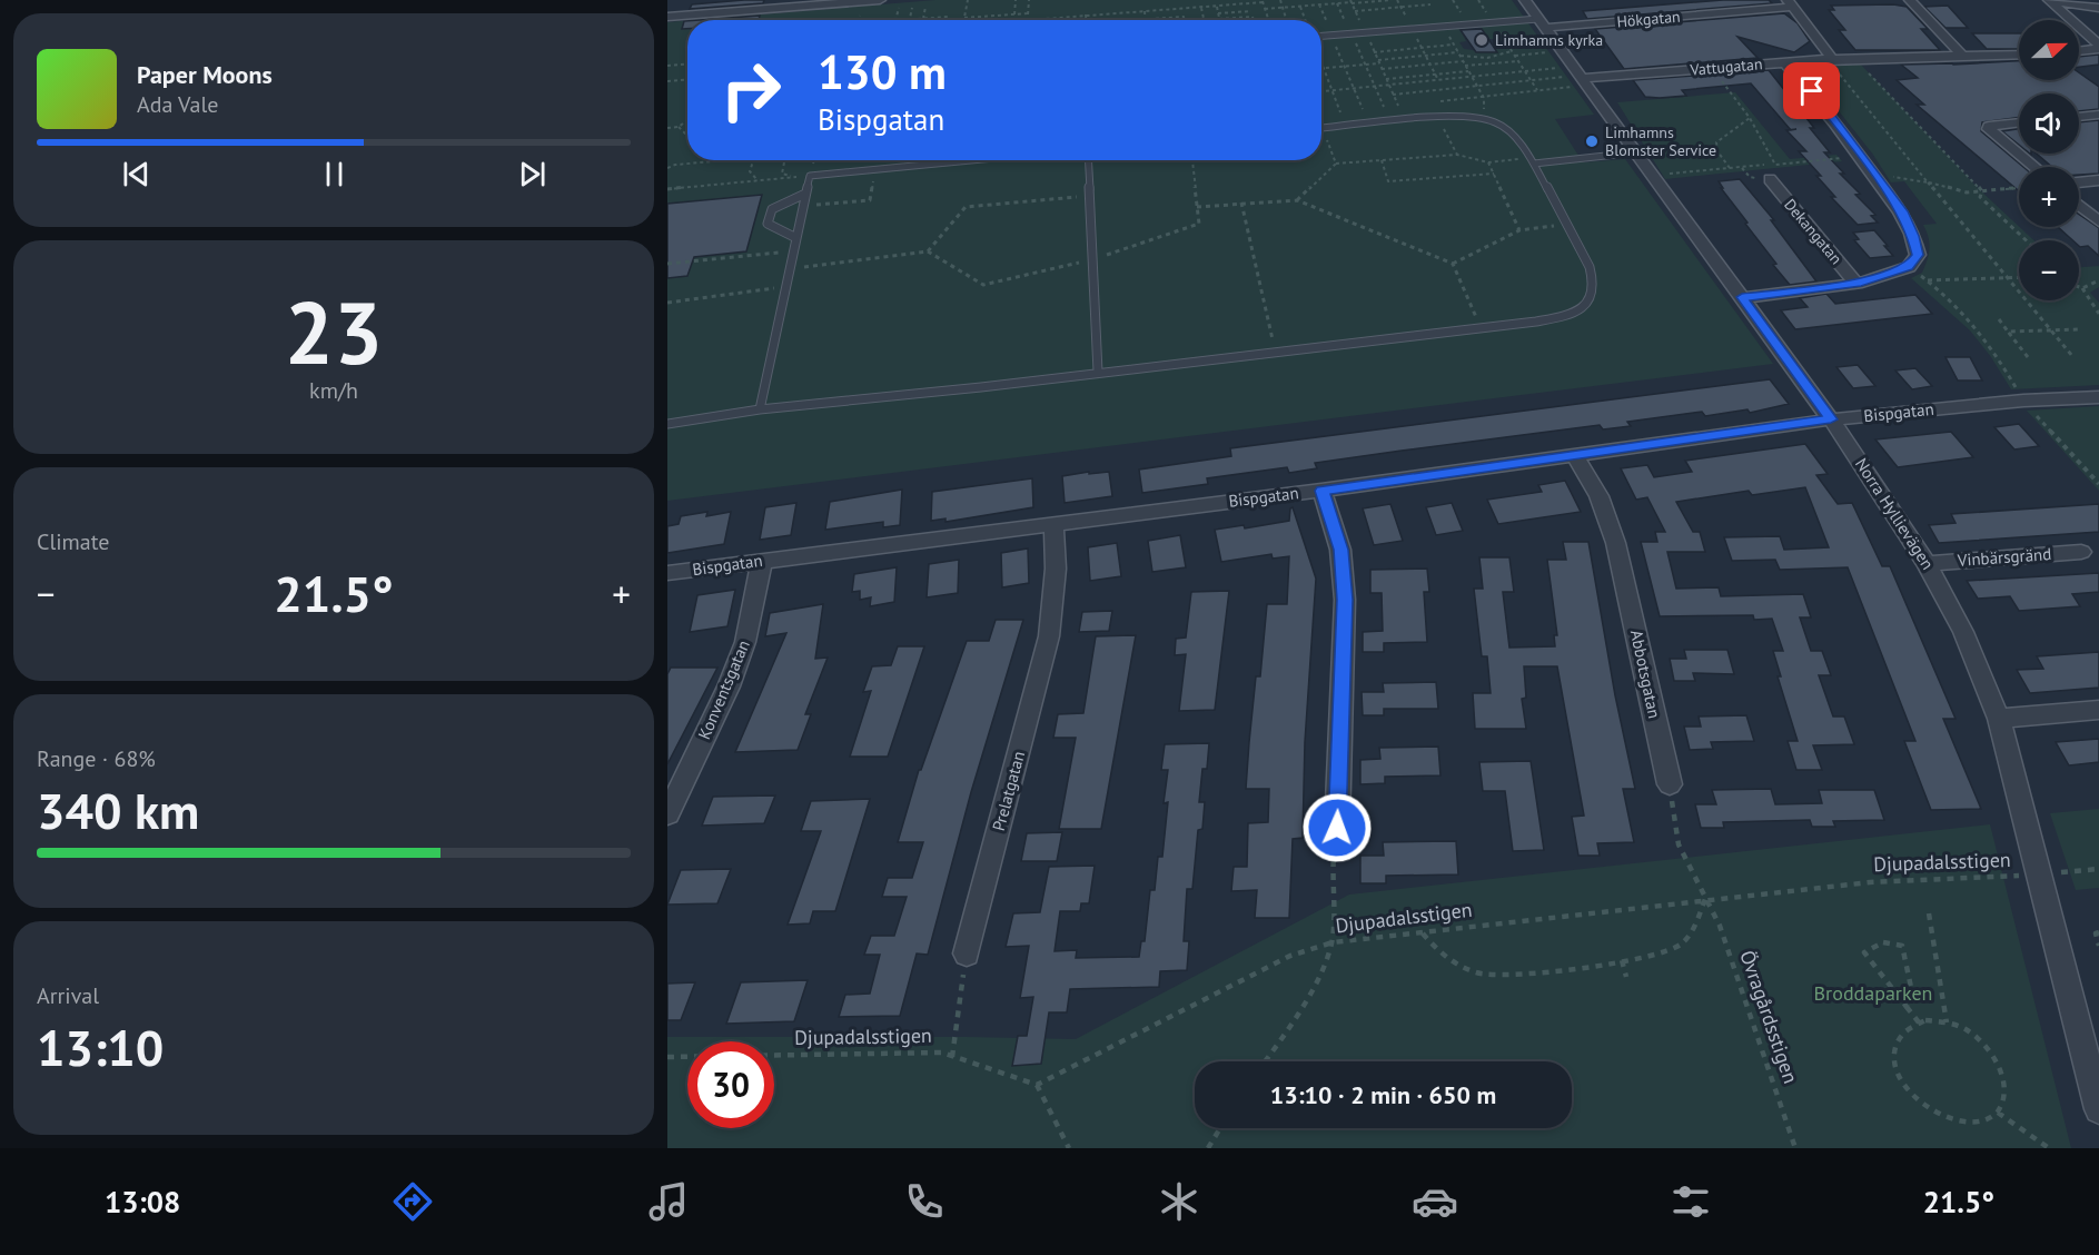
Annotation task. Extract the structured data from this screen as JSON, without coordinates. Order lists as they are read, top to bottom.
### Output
{
  "streets": {
    "street": [
      "Hökgatan",
      "Vattugatan",
      "Dekangatan",
      "Bispgatan",
      "Norra Hyllievägen",
      "Vinbärsgränd",
      "Abbotsgatan",
      "Konventsgatan",
      "Prelatgatan"
    ],
    "path": ["Djupadalsstigen", "Övragårdsstigen"]
  },
  "crossings": [
    ["Hökgatan", "Norra Hyllievägen"],
    ["Vattugatan", "Norra Hyllievägen"],
    ["Bispgatan", "Norra Hyllievägen"],
    ["Bispgatan", "Abbotsgatan"],
    ["Bispgatan", "Konventsgatan"],
    ["Bispgatan", "Prelatgatan"],
    ["Norra Hyllievägen", "Vinbärsgränd"],
    ["Norra Hyllievägen", "Djupadalsstigen"],
    ["Djupadalsstigen", "Övragårdsstigen"]
  ],
  "parks": ["Broddaparken"],
  "places": ["Limhamns kyrka", "Limhamns Blomster Service"],
  "north": "right",
  "page": {
    "map_buttons": ["+", "−"],
    "turn": ["130 m", "Bispgatan"],
    "song": ["Paper Moons", "Ada Vale"],
    "tile": [
      ["23", "km/h"],
      "Climate",
      ["Range · 68%", "340 km"],
      ["Arrival", "13:10"]
    ],
    "heat": ["−", "21.5°", "+"],
    "limit": "30",
    "trip": "13:10 · 2 min · 650 m",
    "tabs": ["13:08", "21.5°"]
  }
}
